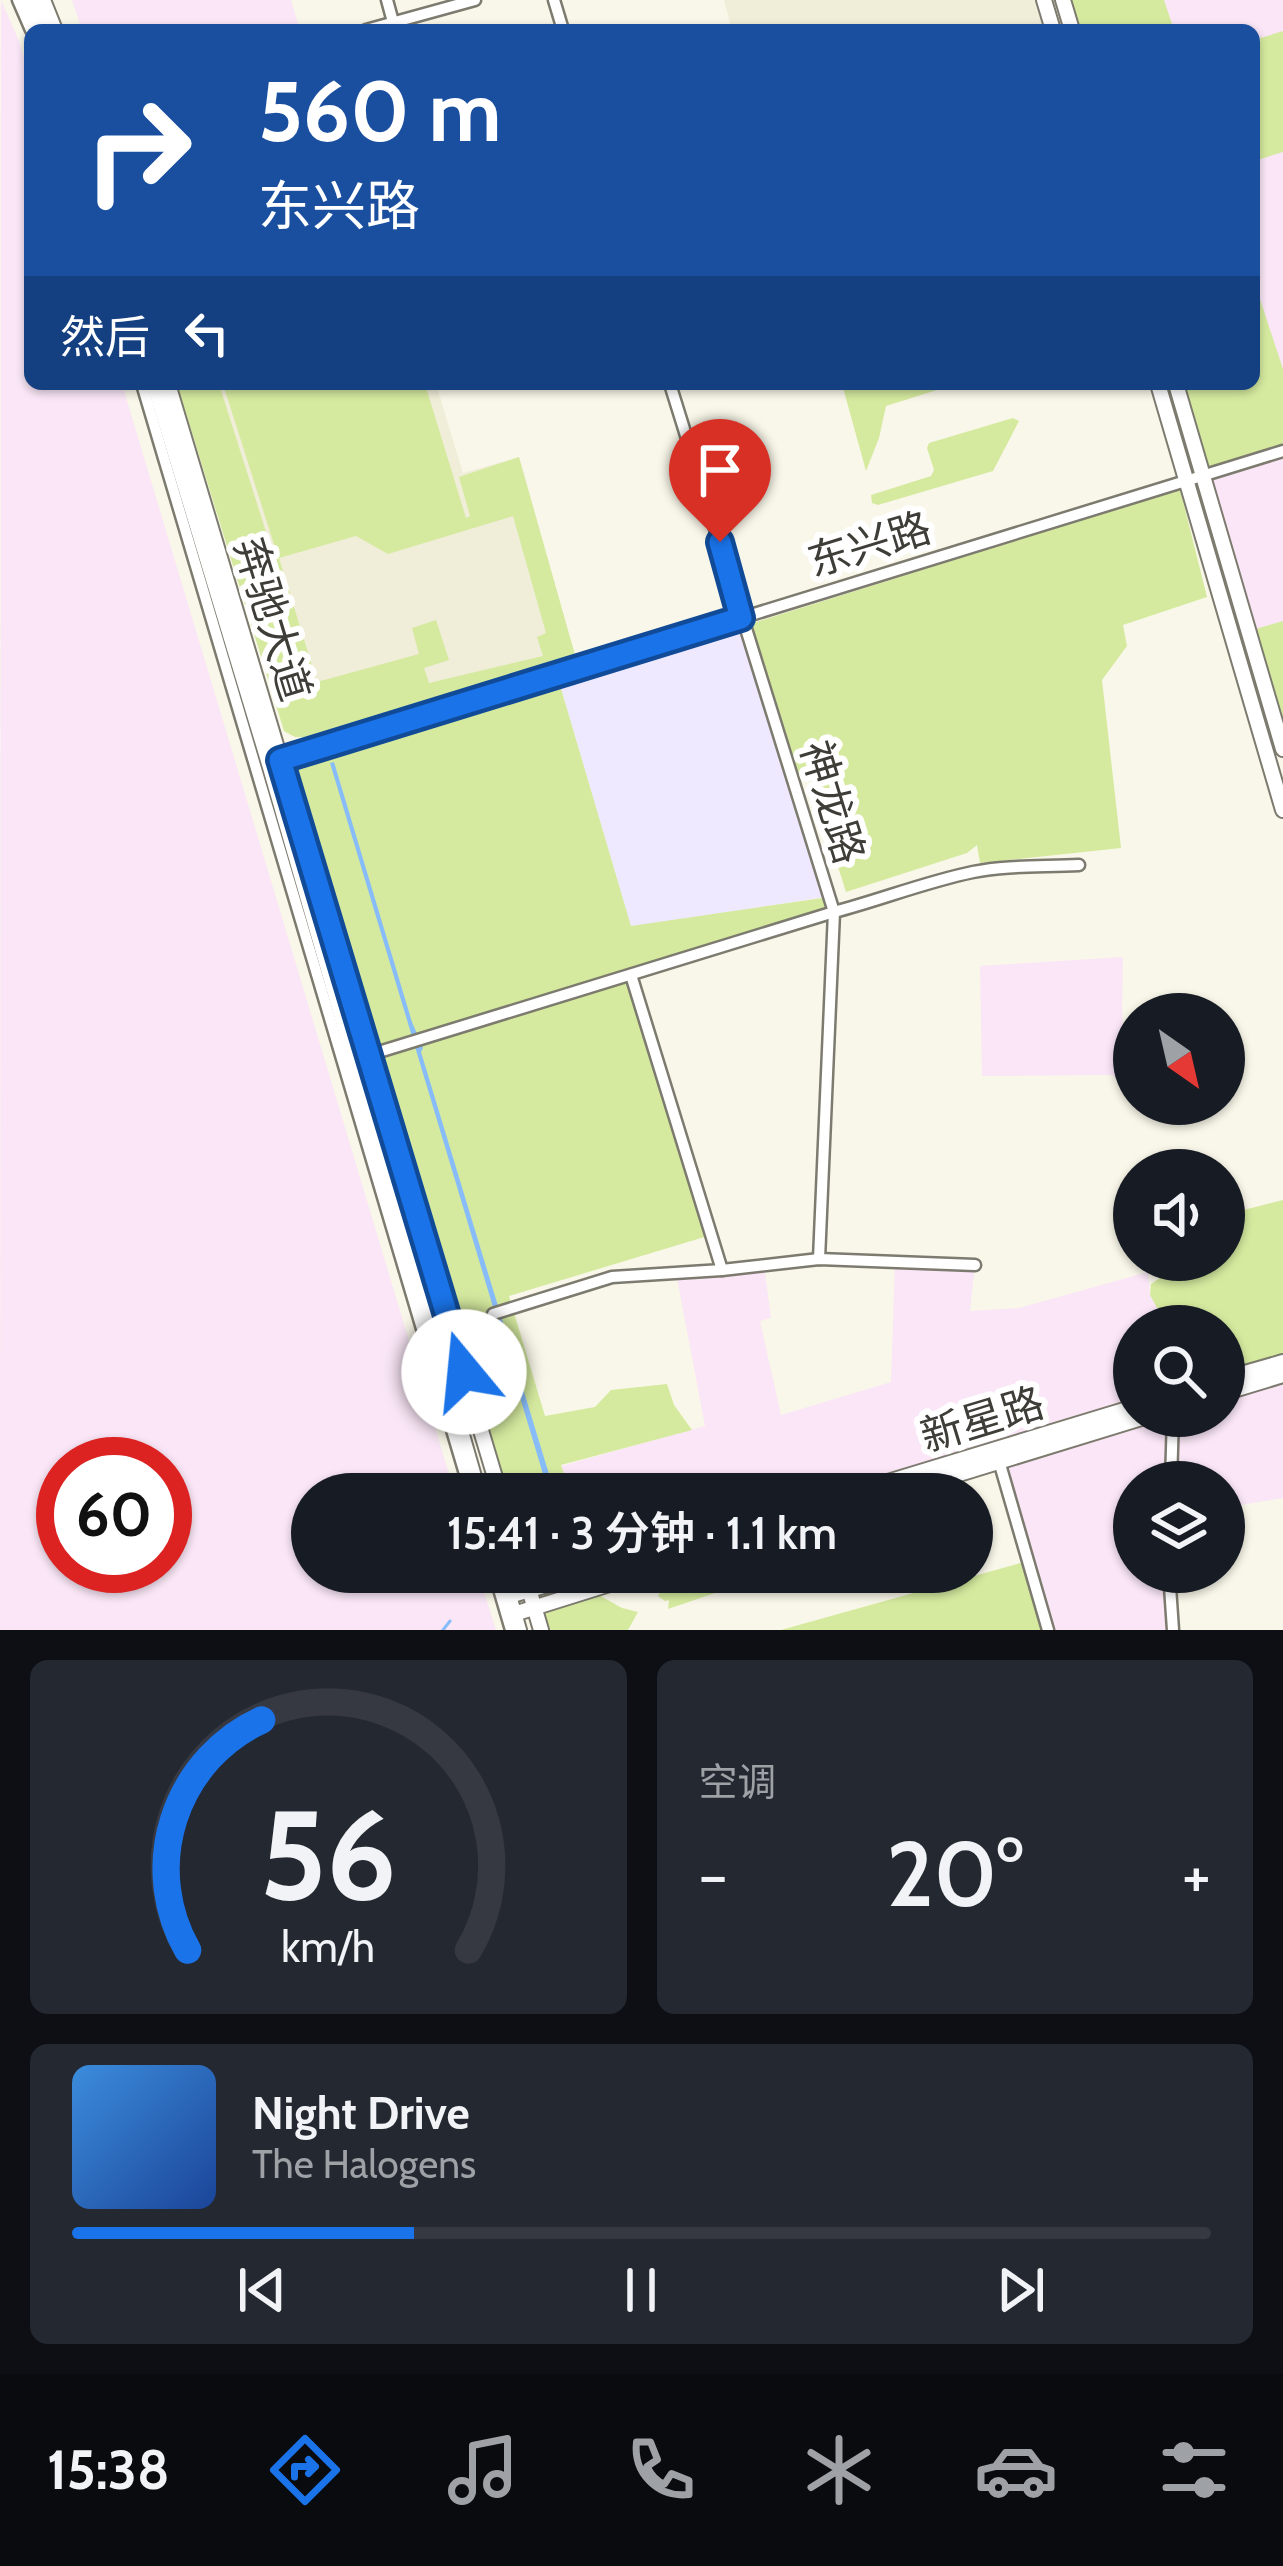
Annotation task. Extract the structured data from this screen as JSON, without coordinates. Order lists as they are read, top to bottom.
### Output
{
  "streets": {
    "main road": ["奔驰大道", "新星路"],
    "street": ["东兴路", "神龙路"]
  },
  "crossings": [
    ["东兴路", "奔驰大道"],
    ["东兴路", "神龙路"],
    ["奔驰大道", "神龙路"]
  ],
  "north": "bottom right",
  "page": {
    "turn": ["560 m", "东兴路"],
    "then": "然后",
    "limit": "60",
    "trip": "15:41 · 3 分钟 · 1.1 km",
    "tile": "空调",
    "heat": ["−", "20°", "+"],
    "song": ["Night Drive", "The Halogens"],
    "tabs": "15:38",
    "gauge": ["56", "km/h"]
  }
}
